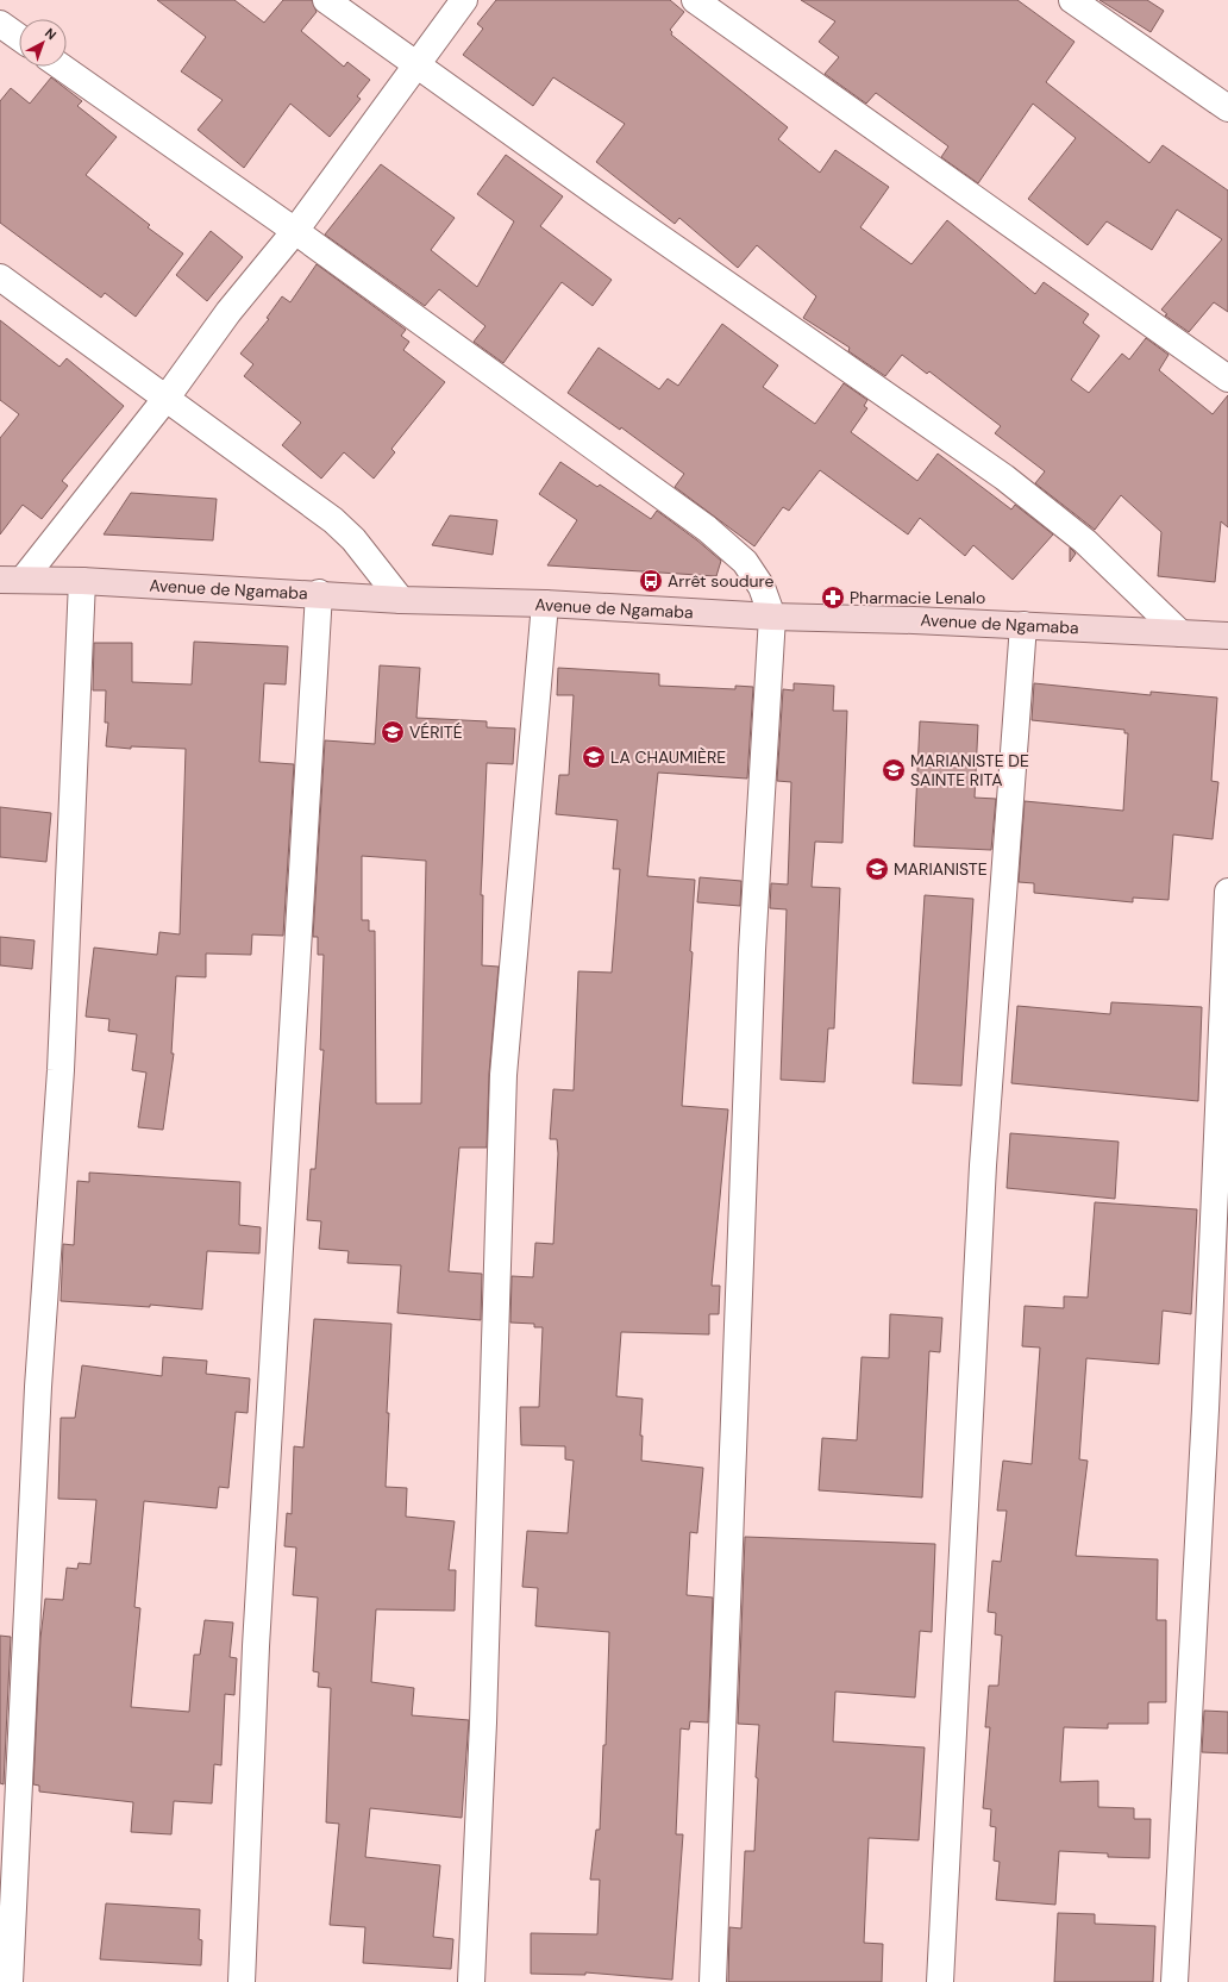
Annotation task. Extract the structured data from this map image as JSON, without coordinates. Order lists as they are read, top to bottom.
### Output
{
  "streets": {
    "main road": ["Avenue de Ngamaba"]
  },
  "places": {
    "bus stop": ["Arrêt soudure"],
    "pharmacy": ["Pharmacie Lenalo"],
    "school or university": [
      "VÉRITÉ",
      "LA CHAUMIÈRE",
      "MARIANISTE DE SAINTE RITA",
      "MARIANISTE"
    ]
  },
  "north": "top right"
}
